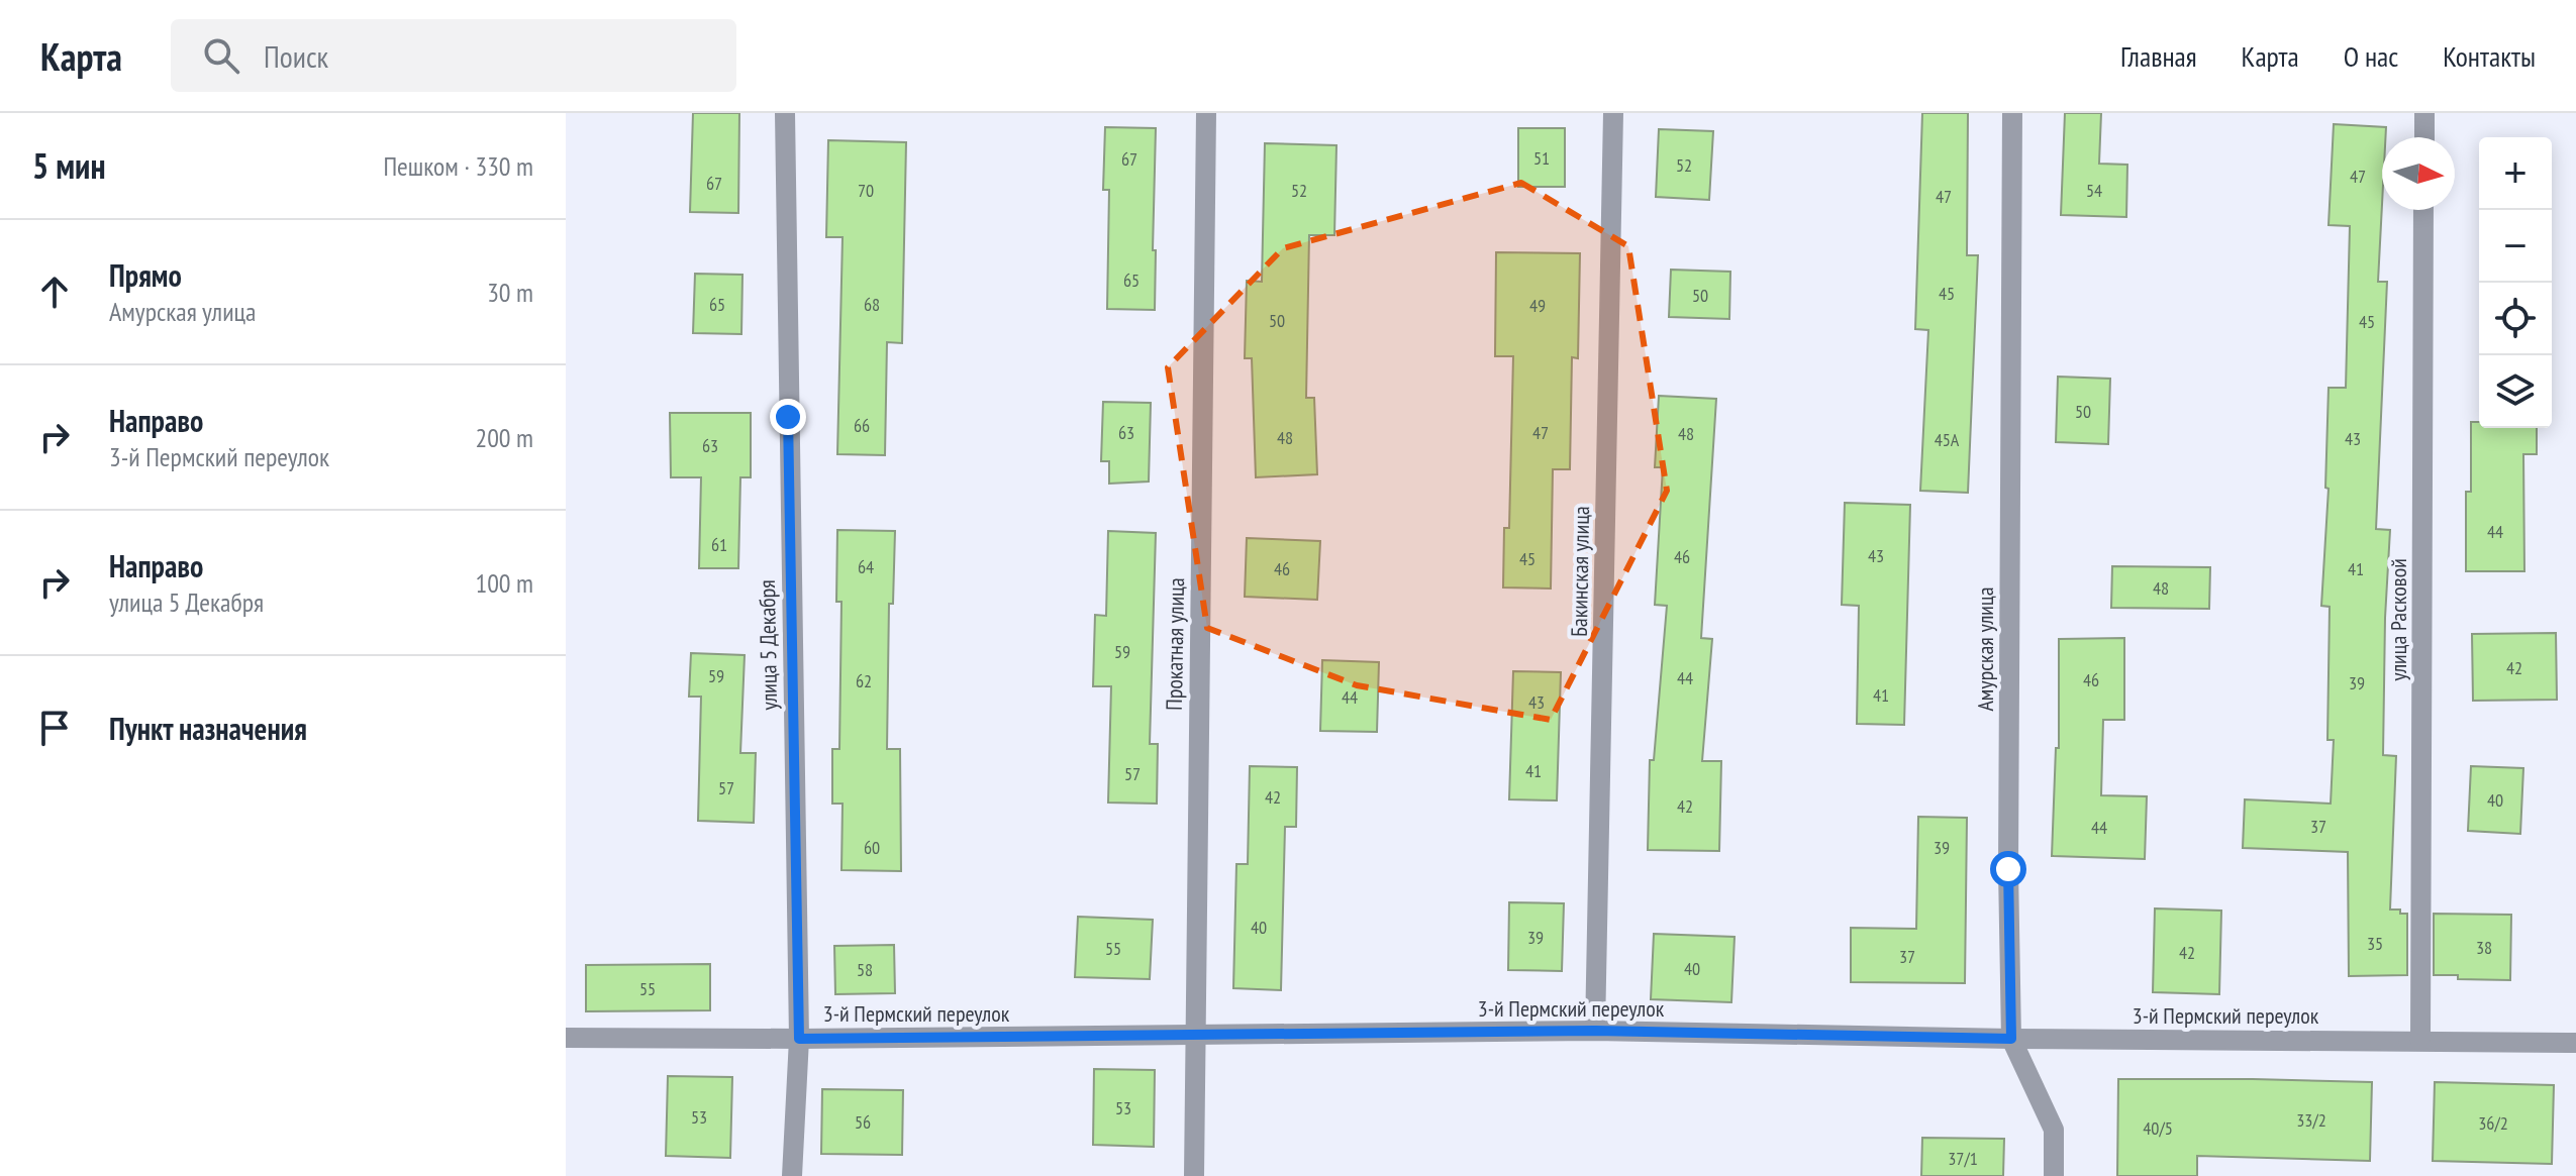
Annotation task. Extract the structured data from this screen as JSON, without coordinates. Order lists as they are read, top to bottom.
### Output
{
  "streets": {
    "street": [
      "Бакинская улица",
      "улица Расковой",
      "Прокатная улица",
      "улица 5 Декабря",
      "Амурская улица",
      "3-й Пермский переулок"
    ]
  },
  "crossings": [
    ["Бакинская улица", "3-й Пермский переулок"],
    ["улица Расковой", "3-й Пермский переулок"],
    ["Прокатная улица", "3-й Пермский переулок"],
    ["улица 5 Декабря", "3-й Пермский переулок"],
    ["Амурская улица", "3-й Пермский переулок"]
  ],
  "house_numbers": [
    "51",
    "67",
    "52",
    "47",
    "67",
    "70",
    "52",
    "54",
    "47",
    "65",
    "45",
    "50",
    "65",
    "68",
    "49",
    "50",
    "45",
    "50",
    "66",
    "63",
    "47",
    "48",
    "48",
    "43",
    "45А",
    "63",
    "44",
    "61",
    "43",
    "46",
    "45",
    "64",
    "46",
    "41",
    "48",
    "59",
    "42",
    "59",
    "44",
    "46",
    "62",
    "39",
    "41",
    "44",
    "43",
    "41",
    "57",
    "57",
    "42",
    "40",
    "42",
    "37",
    "44",
    "60",
    "39",
    "40",
    "39",
    "35",
    "38",
    "55",
    "42",
    "37",
    "40",
    "58",
    "55",
    "53",
    "53",
    "33/2",
    "56",
    "36/2",
    "40/5",
    "37/1"
  ],
  "north": "right",
  "page": {
    "header": "Карта",
    "search": "Поиск",
    "nav": [
      "Главная",
      "Карта",
      "О нас",
      "Контакты"
    ],
    "heading": ["5 мин", "Пешком · 330 m"],
    "map_buttons": ["+", "−"],
    "list": [
      ["Прямо", "Амурская улица", "30 m"],
      ["Направо", "3-й Пермский переулок", "200 m"],
      ["Направо", "улица 5 Декабря", "100 m"],
      "Пункт назначения"
    ]
  }
}
